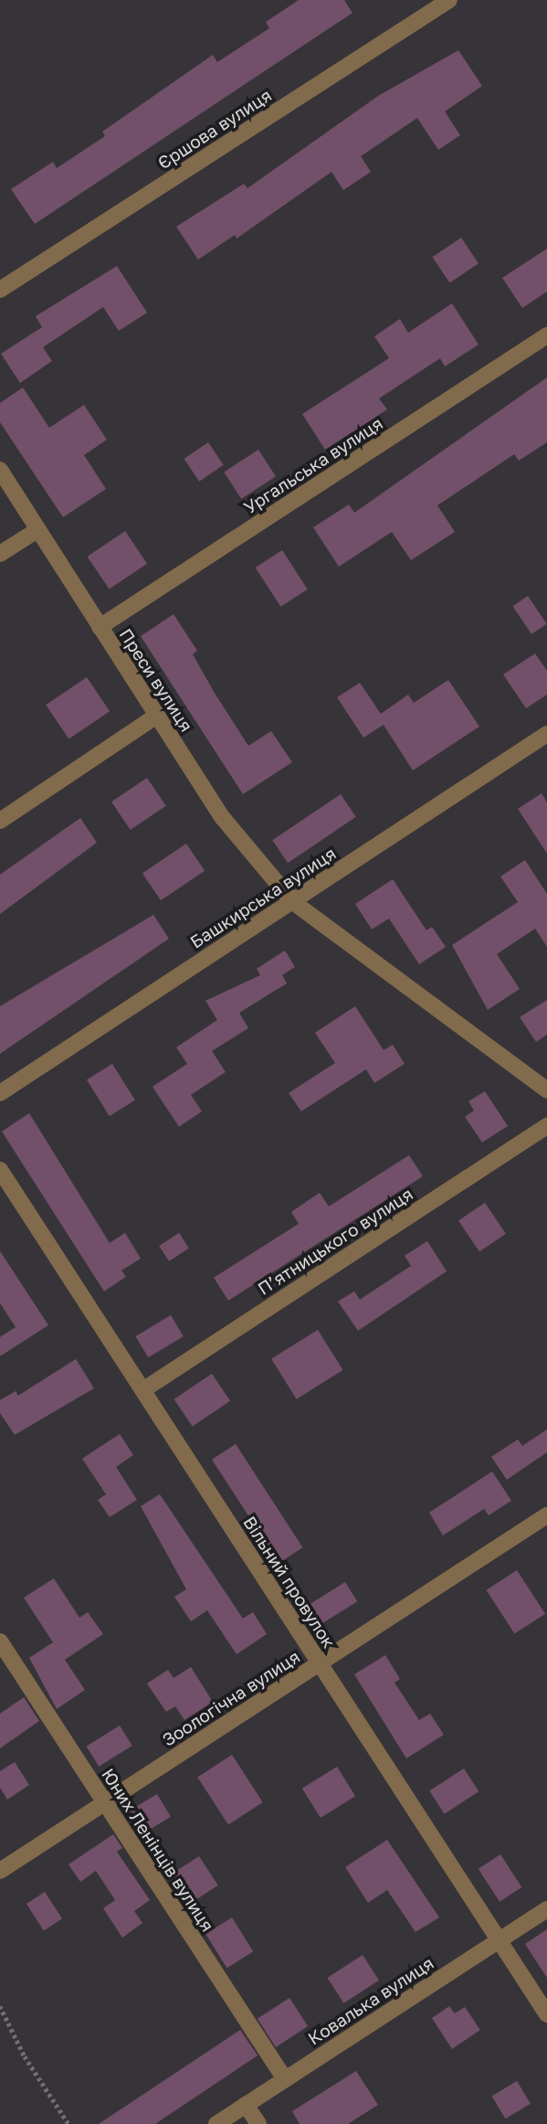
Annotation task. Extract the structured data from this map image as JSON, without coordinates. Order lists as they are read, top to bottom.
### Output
{
  "streets": {
    "street": [
      "Єршова вулиця",
      "Ургальська вулиця",
      "Преси вулиця",
      "Башкирська вулиця",
      "П’ятницького вулиця",
      "Вільний провулок",
      "Зоологічна вулиця",
      "Юних Ленінців вулиця",
      "Ковалька вулиця"
    ]
  },
  "crossings": [
    ["Ургальська вулиця", "Преси вулиця"],
    ["Преси вулиця", "Башкирська вулиця"],
    ["П’ятницького вулиця", "Вільний провулок"],
    ["Вільний провулок", "Зоологічна вулиця"],
    ["Вільний провулок", "Ковалька вулиця"],
    ["Зоологічна вулиця", "Юних Ленінців вулиця"],
    ["Юних Ленінців вулиця", "Ковалька вулиця"]
  ]
}
